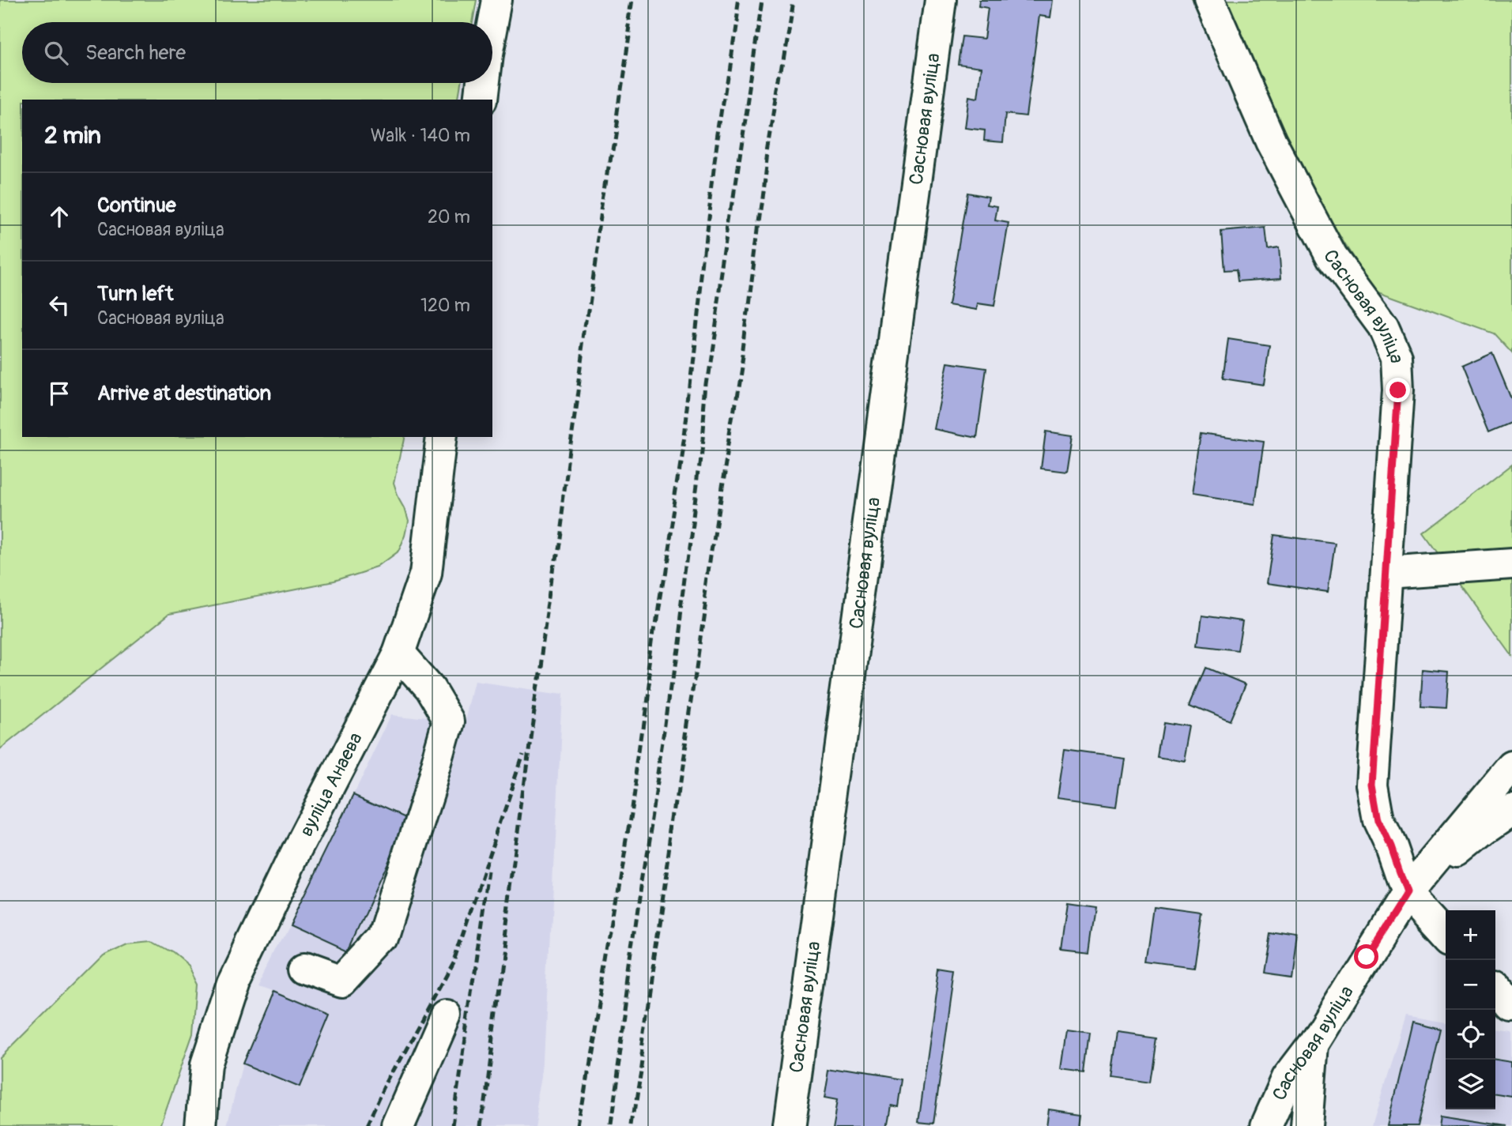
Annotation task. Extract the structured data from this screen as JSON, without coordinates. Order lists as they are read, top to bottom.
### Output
{
  "streets": {
    "street": ["Сасновая вуліца", "вуліца Анаева"]
  },
  "page": {
    "search": "Search here",
    "heading": ["2 min", "Walk · 140 m"],
    "list": [
      ["Continue", "Сасновая вуліца", "20 m"],
      ["Turn left", "Сасновая вуліца", "120 m"],
      "Arrive at destination"
    ],
    "map_buttons": ["+", "−"]
  }
}
